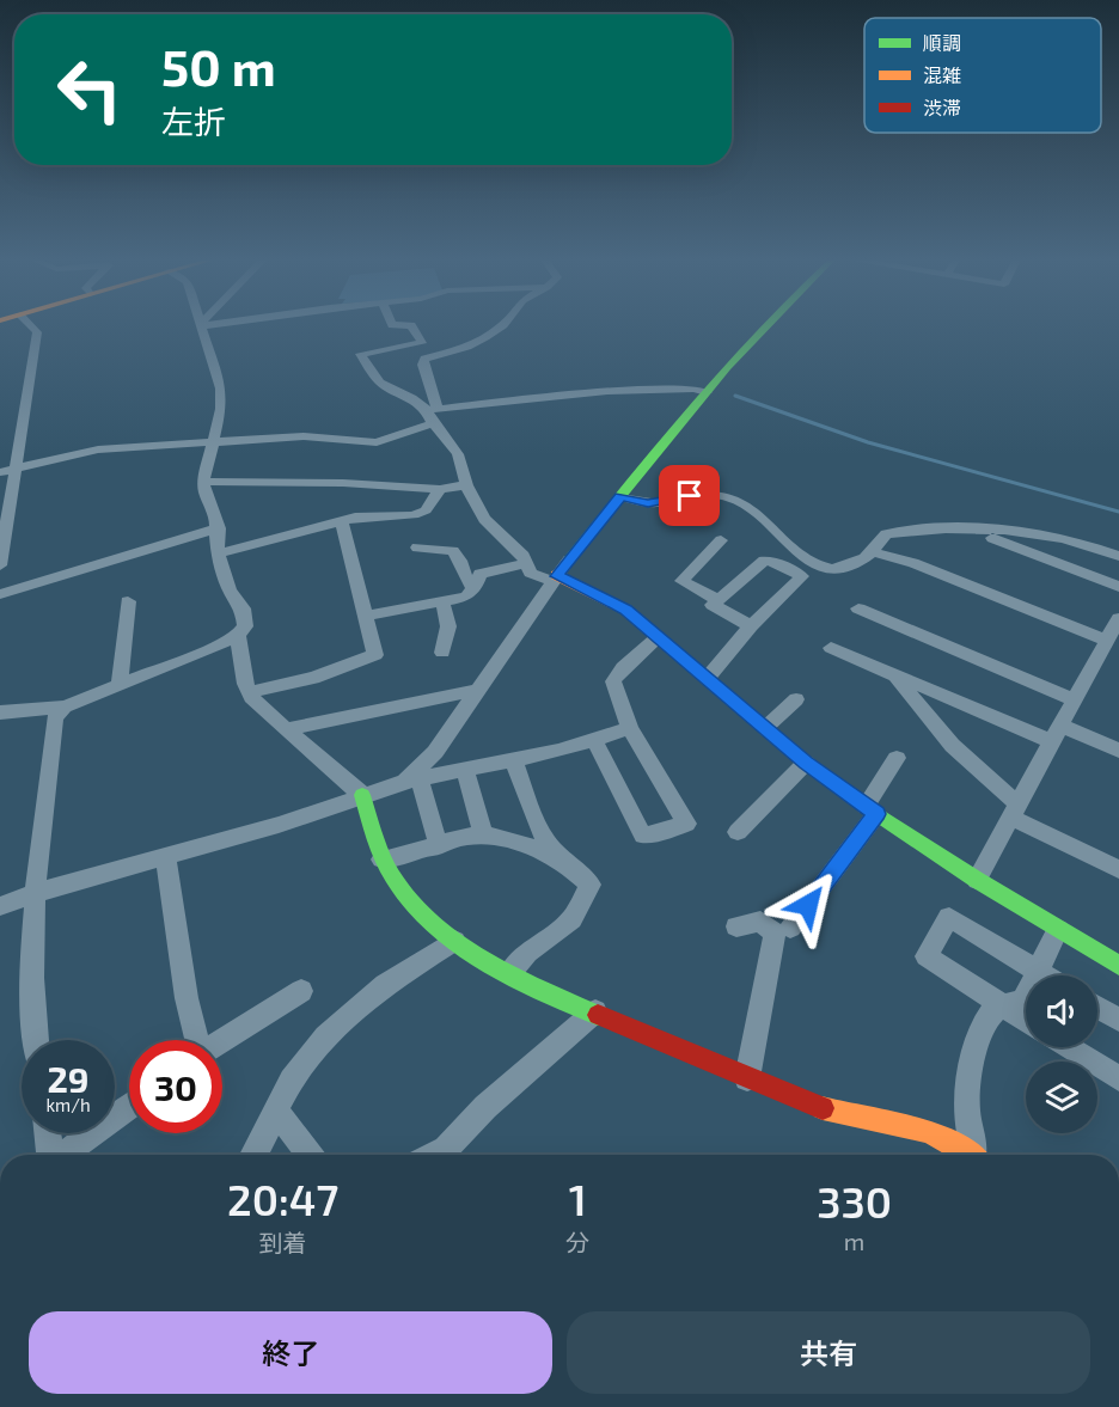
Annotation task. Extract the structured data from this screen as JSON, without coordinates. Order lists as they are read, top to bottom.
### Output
{
  "legend": ["順調", "混雑", "渋滞"],
  "page": {
    "turn": ["50 m", "左折"],
    "speed": "29 km/h",
    "limit": "30",
    "eta": [
      "20:47",
      "到着",
      "1",
      "分",
      "330",
      "m"
    ],
    "buttons": ["終了", "共有"]
  }
}
